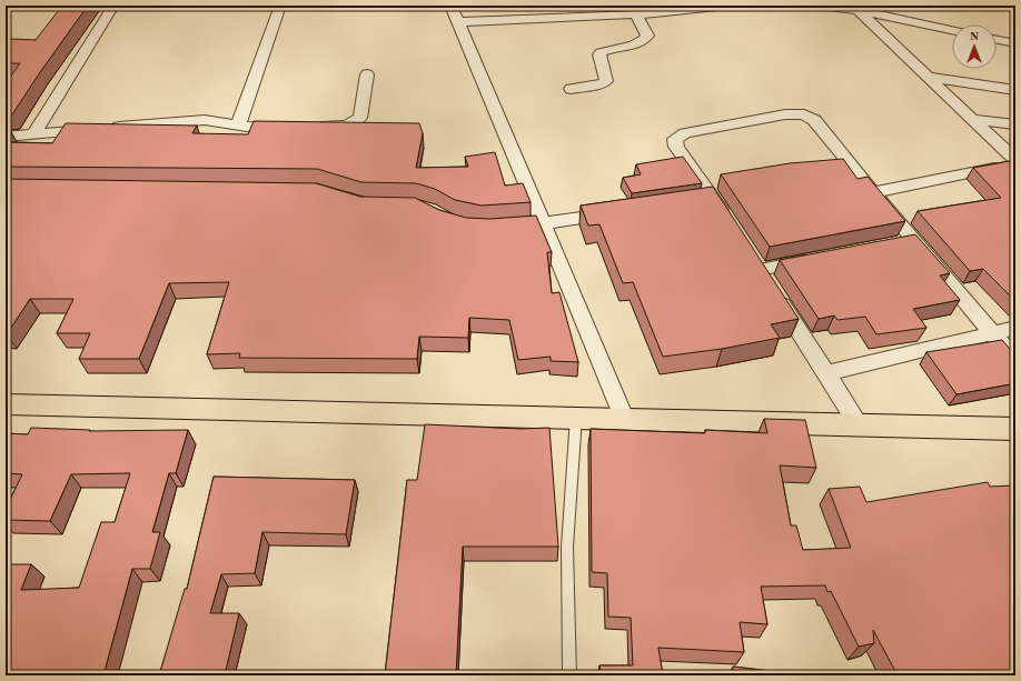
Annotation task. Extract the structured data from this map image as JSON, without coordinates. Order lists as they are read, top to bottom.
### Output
{
  "north": "top"
}
